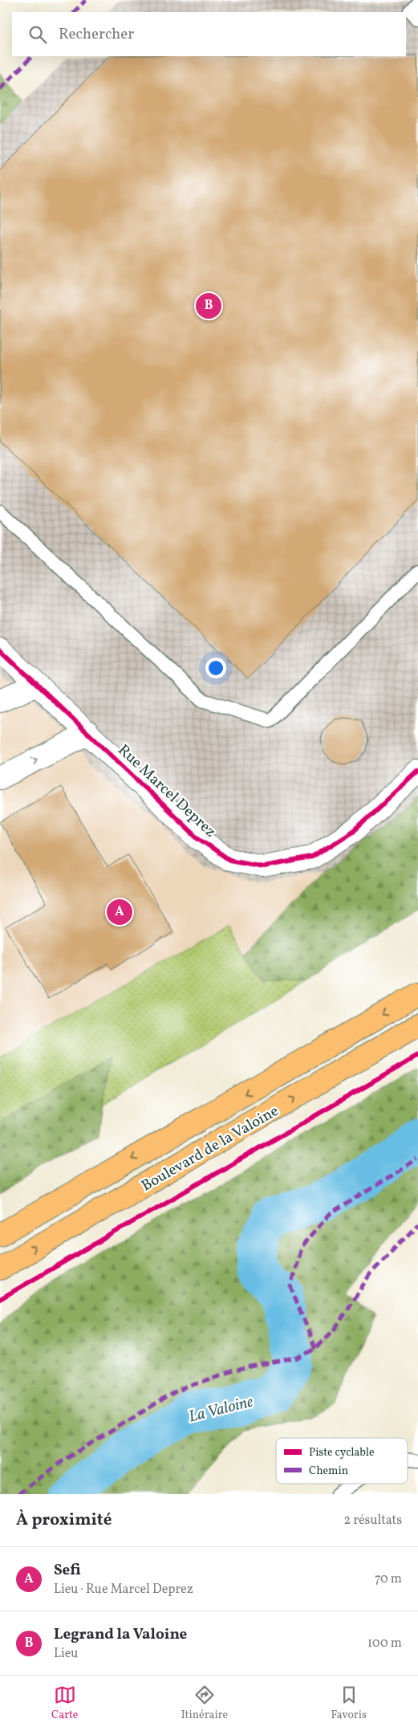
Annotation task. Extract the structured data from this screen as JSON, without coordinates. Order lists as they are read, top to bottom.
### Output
{
  "streets": {
    "main road": ["Boulevard de la Valoine"],
    "street": ["Rue Marcel Deprez"]
  },
  "water": ["La Valoine"],
  "legend": ["Piste cyclable", "Chemin"],
  "page": {
    "search": "Rechercher",
    "pins": ["B", "A"],
    "heading": ["À proximité", "2 résultats"],
    "list": [
      {
        "mark": "A",
        "name": "Sefi",
        "note": "Lieu · Rue Marcel Deprez",
        "value": "70 m"
      },
      {
        "mark": "B",
        "name": "Legrand la Valoine",
        "note": "Lieu",
        "value": "100 m"
      }
    ],
    "nav": ["Carte", "Itinéraire", "Favoris"]
  }
}
